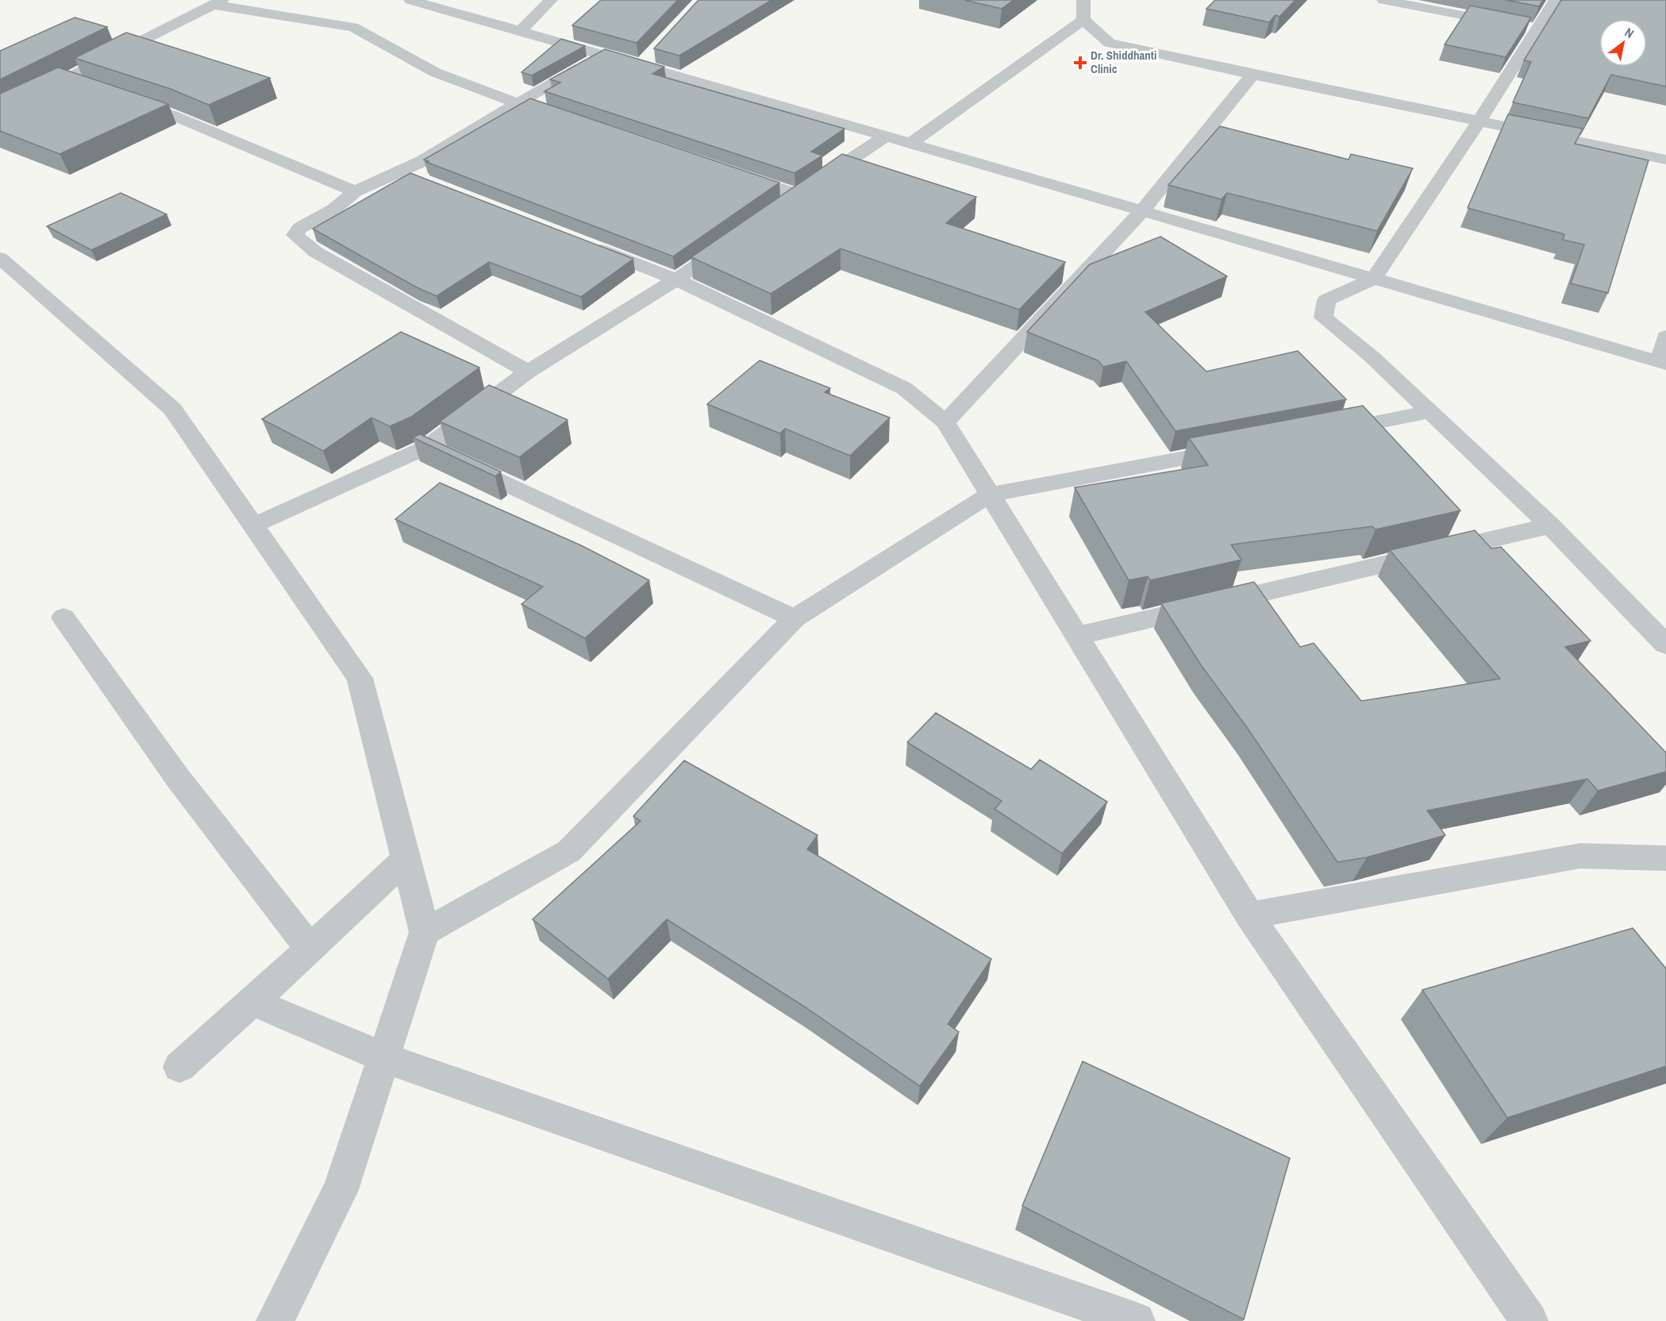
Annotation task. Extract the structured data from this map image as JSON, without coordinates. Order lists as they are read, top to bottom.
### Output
{
  "places": {
    "health": ["Dr. Shiddhanti Clinic"]
  },
  "north": "top right"
}
